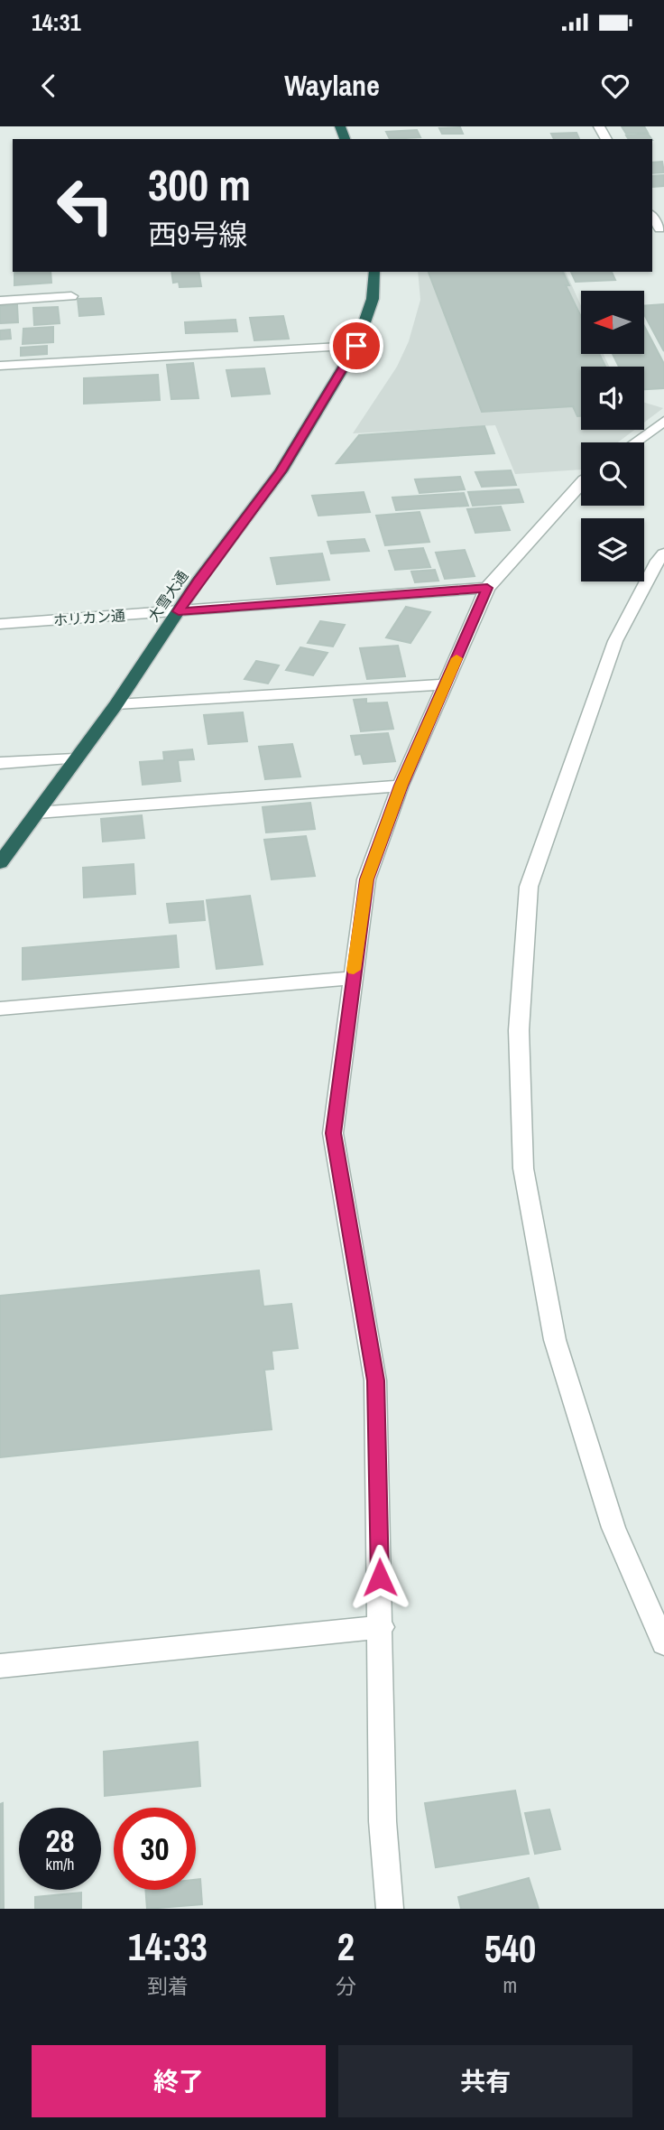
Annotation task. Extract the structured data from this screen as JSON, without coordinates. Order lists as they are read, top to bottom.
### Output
{
  "streets": {
    "highway": ["大雪大通"],
    "street": ["ホリカン通"]
  },
  "crossings": [
    ["大雪大通", "ホリカン通"]
  ],
  "north": "left",
  "page": {
    "status": "14:31",
    "header": "Waylane",
    "turn": ["300 m", "西9号線"],
    "speed": "28 km/h",
    "limit": "30",
    "eta": [
      "14:33",
      "到着",
      "2",
      "分",
      "540",
      "m"
    ],
    "buttons": ["終了", "共有"]
  }
}
